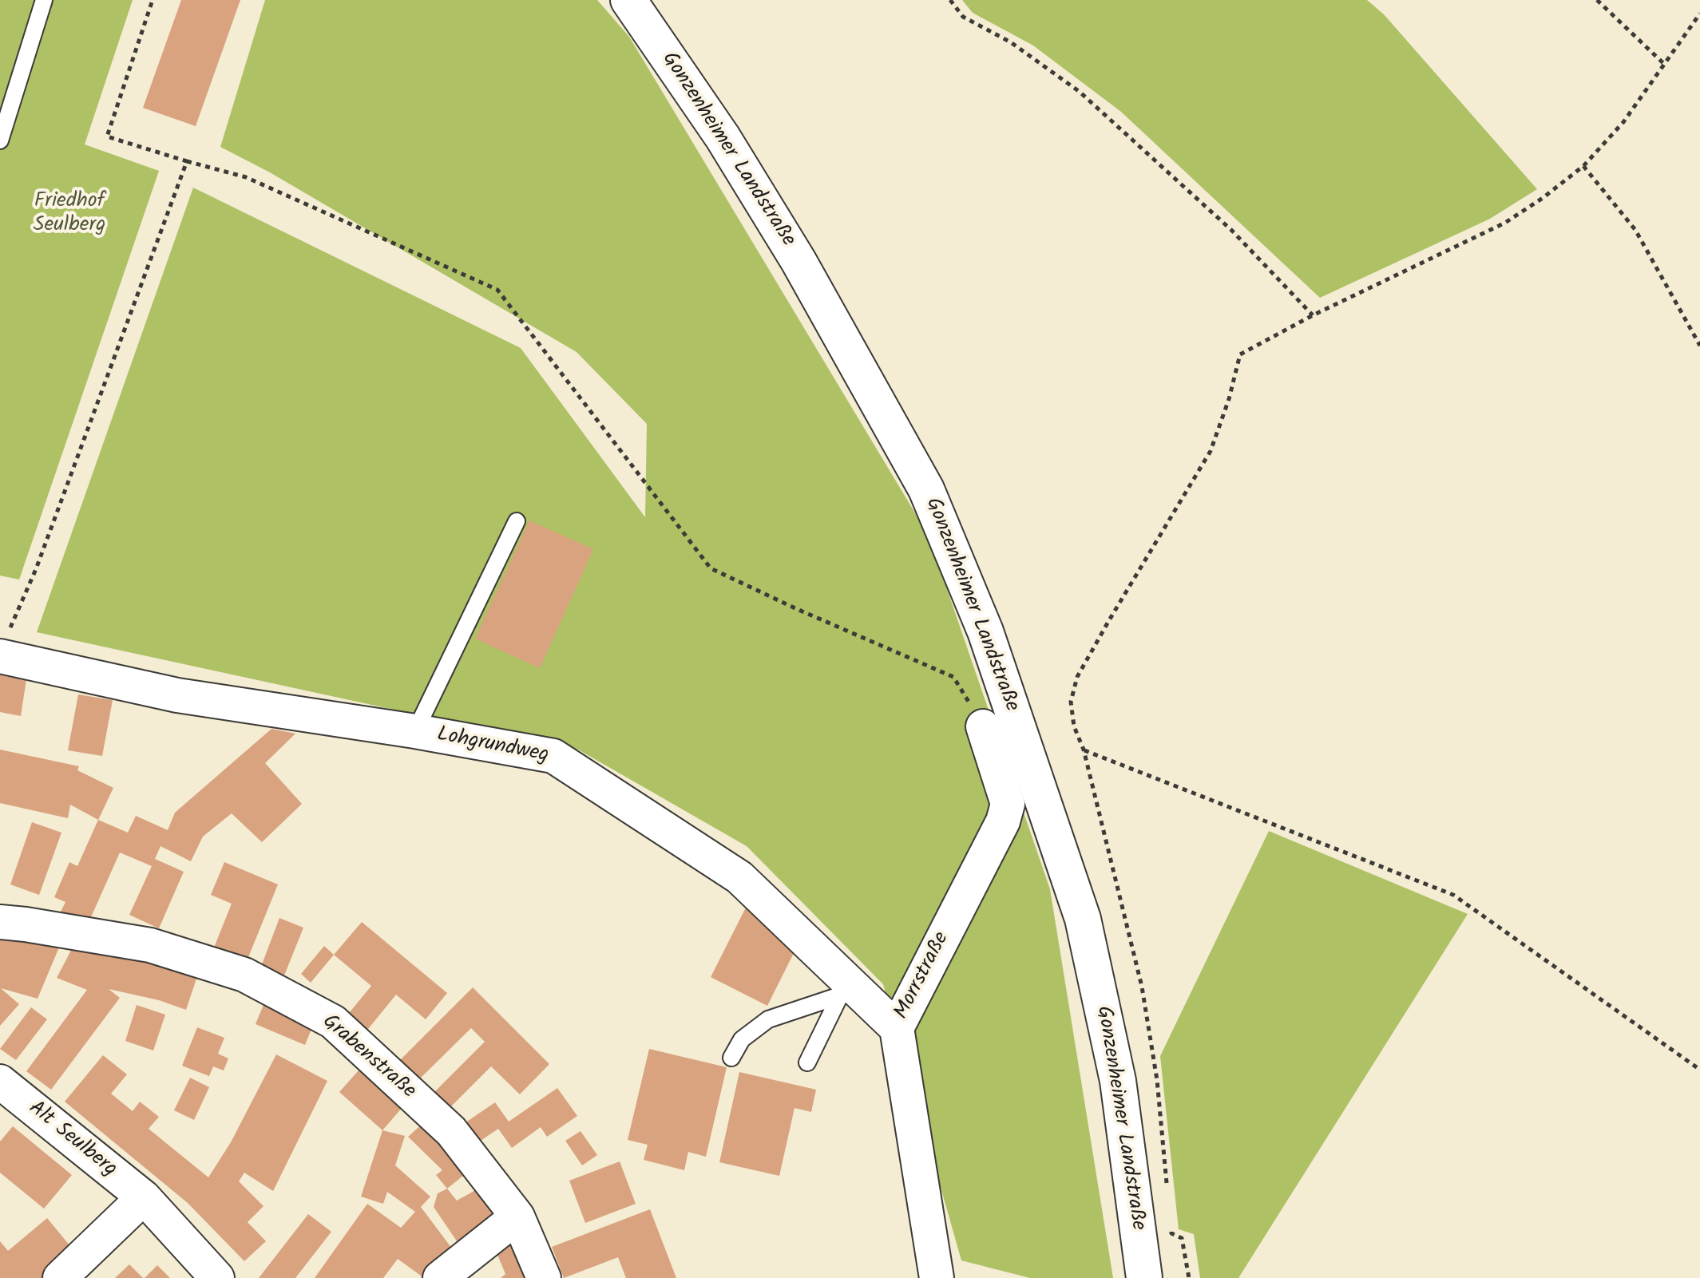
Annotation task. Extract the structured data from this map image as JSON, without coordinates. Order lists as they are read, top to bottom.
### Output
{
  "streets": {
    "street": [
      "Gonzenheimer Landstraße",
      "Lohgrundweg",
      "Morrstraße",
      "Grabenstraße",
      "Alt Seulberg"
    ]
  },
  "crossings": [
    ["Lohgrundweg", "Morrstraße"]
  ],
  "parks": ["Friedhof Seulberg"]
}
